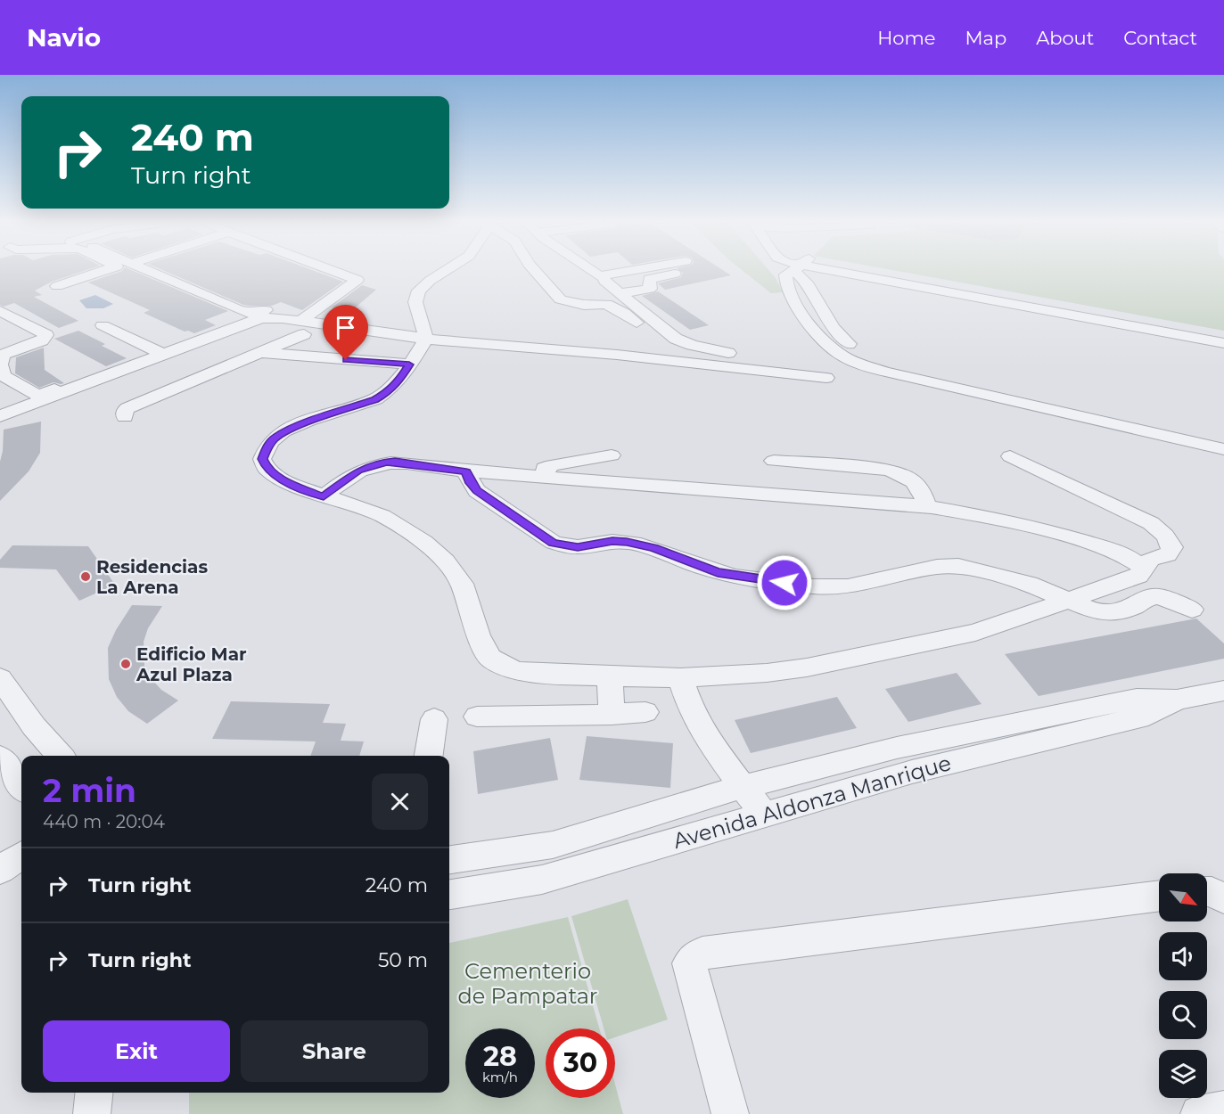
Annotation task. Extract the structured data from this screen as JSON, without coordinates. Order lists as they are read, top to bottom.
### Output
{
  "streets": {
    "street": ["Avenida Aldonza Manrique"]
  },
  "parks": ["Cementerio de Pampatar"],
  "places": ["Residencias La Arena", "Edificio Mar Azul Plaza"],
  "north": "bottom right",
  "page": {
    "header": "Navio",
    "nav": [
      "Home",
      "Map",
      "About",
      "Contact"
    ],
    "turn": ["240 m", "Turn right"],
    "heading": ["2 min", "440 m · 20:04"],
    "list": [
      {
        "name": "Turn right",
        "value": "240 m"
      },
      {
        "name": "Turn right",
        "value": "50 m"
      }
    ],
    "buttons": ["Exit", "Share"],
    "speed": "28 km/h",
    "limit": "30"
  }
}
